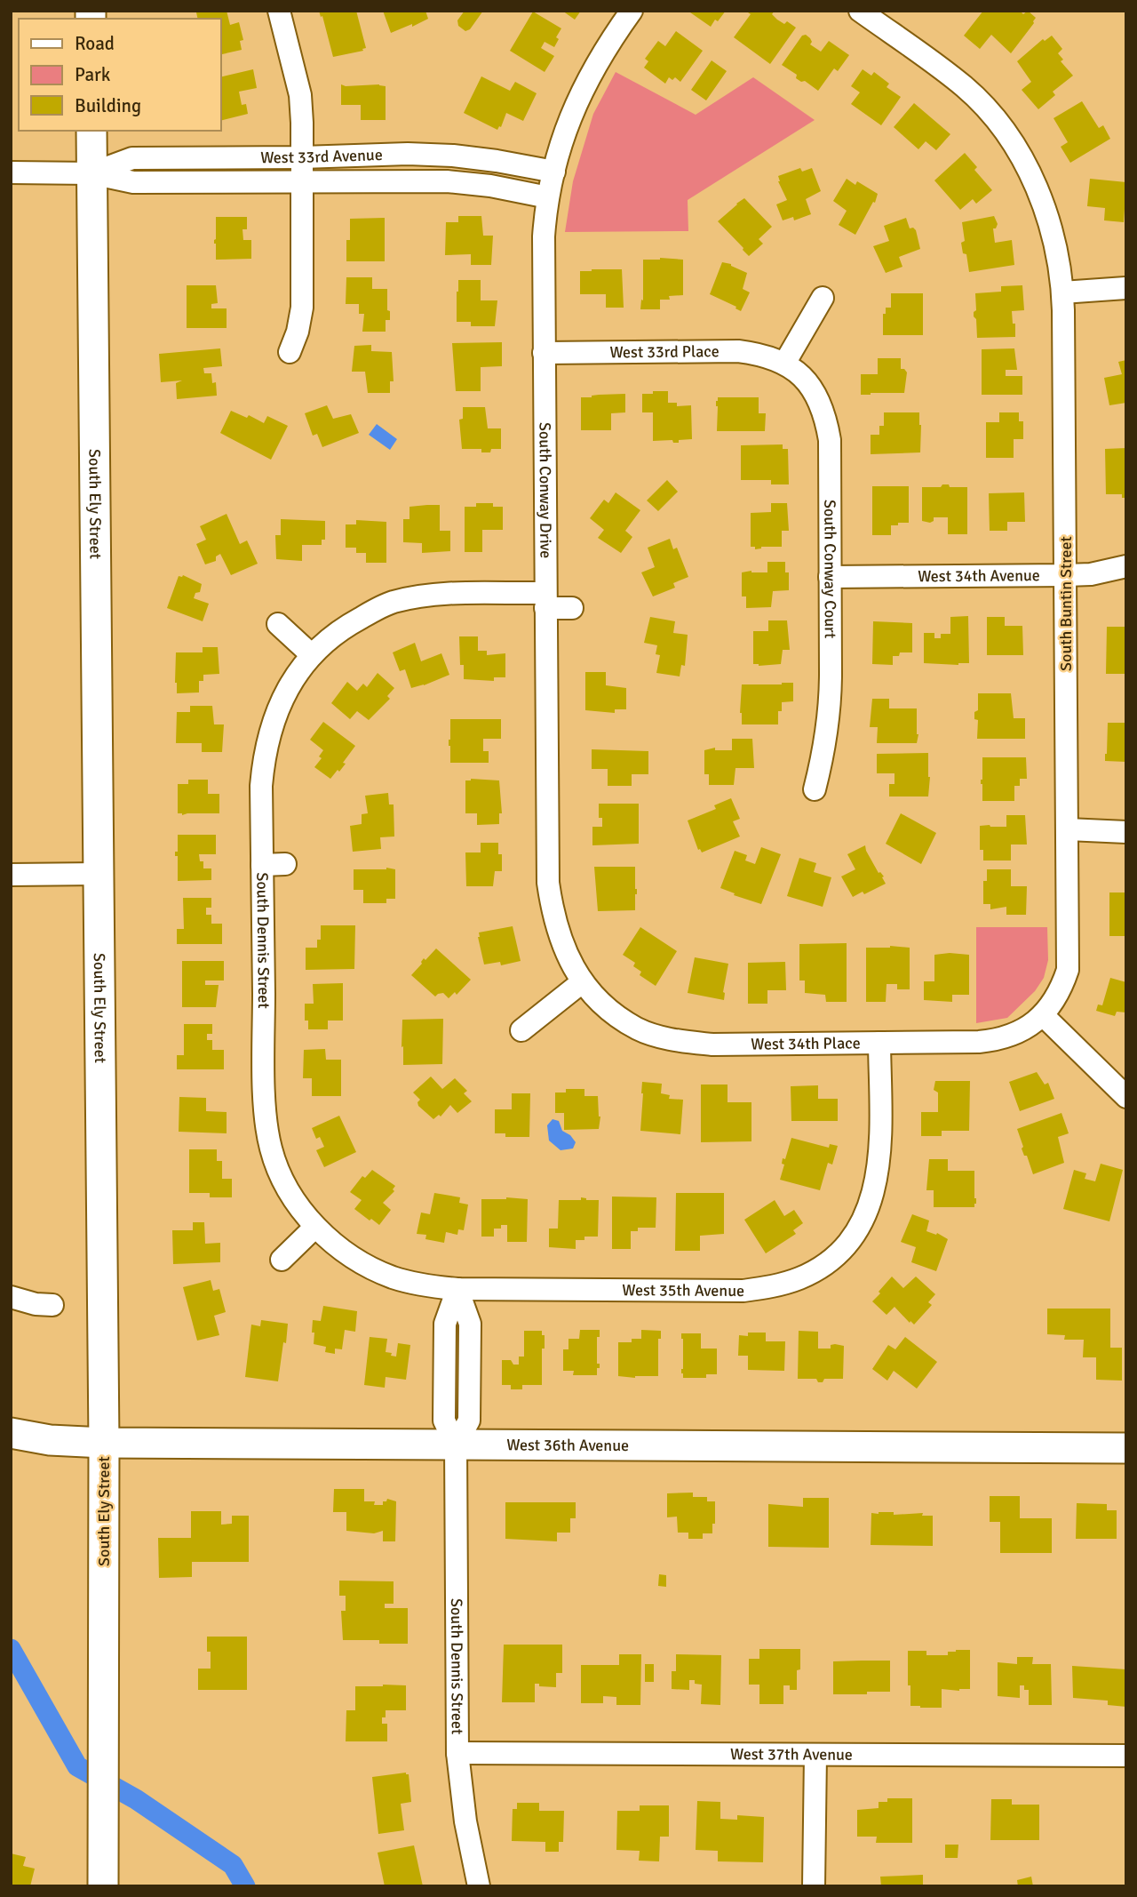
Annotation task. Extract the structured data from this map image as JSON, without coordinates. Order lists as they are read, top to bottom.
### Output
{
  "streets": {
    "street": [
      "West 33rd Avenue",
      "West 33rd Place",
      "South Conway Drive",
      "South Ely Street",
      "South Conway Court",
      "West 34th Avenue",
      "South Buntin Street",
      "South Dennis Street",
      "West 34th Place",
      "West 35th Avenue",
      "West 36th Avenue",
      "West 37th Avenue"
    ]
  },
  "crossings": [
    ["West 33rd Avenue", "South Conway Drive"],
    ["West 33rd Avenue", "South Ely Street"],
    ["West 33rd Place", "South Conway Drive"],
    ["West 33rd Place", "South Conway Court"],
    ["South Conway Drive", "West 34th Place"],
    ["South Ely Street", "West 36th Avenue"],
    ["South Conway Court", "West 34th Avenue"],
    ["West 34th Avenue", "South Buntin Street"],
    ["South Buntin Street", "West 34th Place"],
    ["South Dennis Street", "West 35th Avenue"],
    ["South Dennis Street", "West 36th Avenue"],
    ["South Dennis Street", "West 37th Avenue"],
    ["West 34th Place", "West 35th Avenue"]
  ],
  "legend": ["Road", "Park", "Building"]
}
